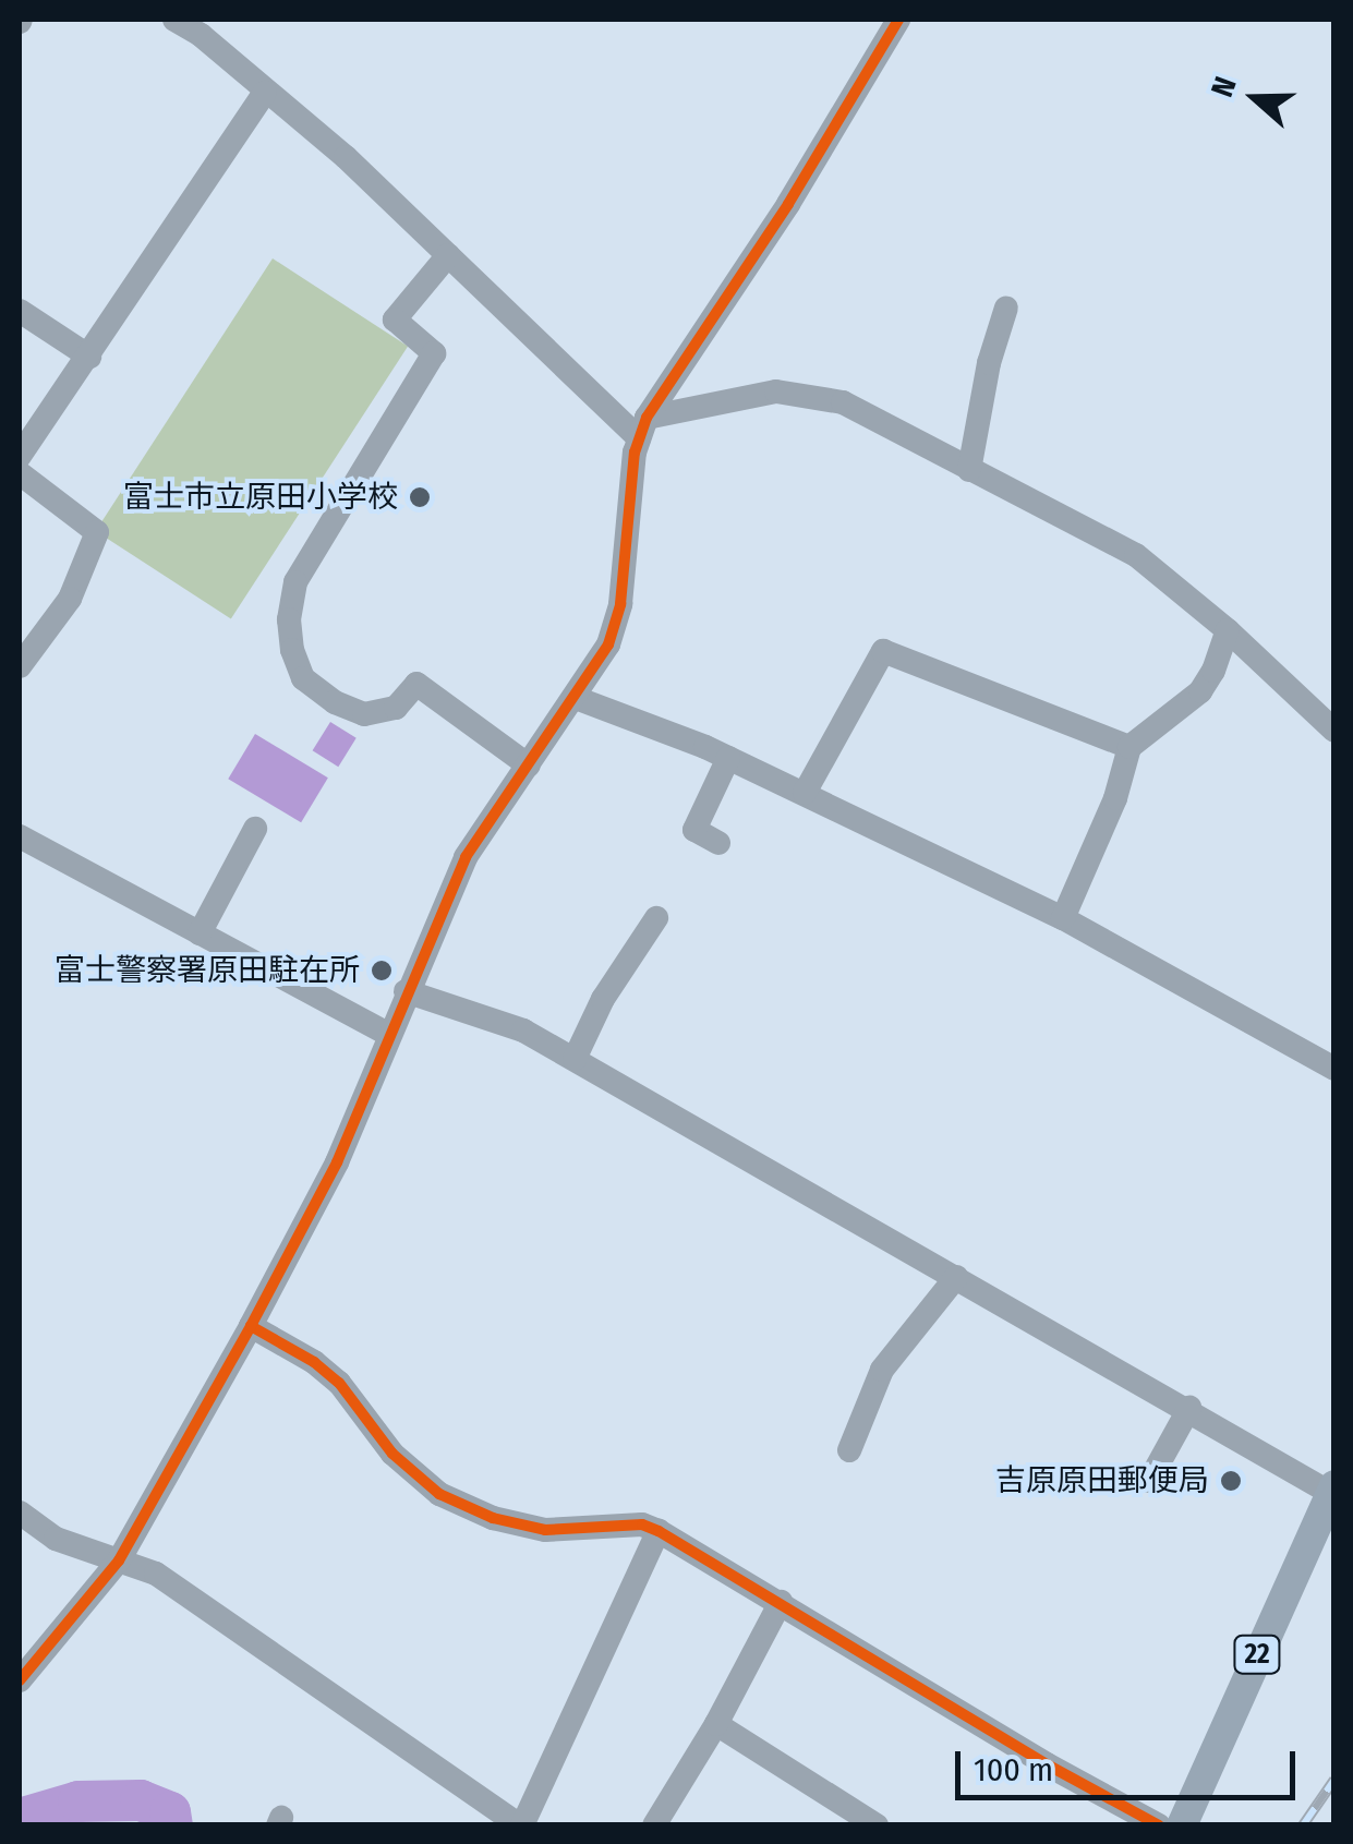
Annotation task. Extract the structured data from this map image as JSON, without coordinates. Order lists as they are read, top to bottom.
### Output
{
  "streets": {
    "main road": ["22"]
  },
  "places": ["富士市立原田小学校", "富士警察署原田駐在所", "吉原原田郵便局"],
  "scale_bar": "100 m",
  "north": "left"
}
